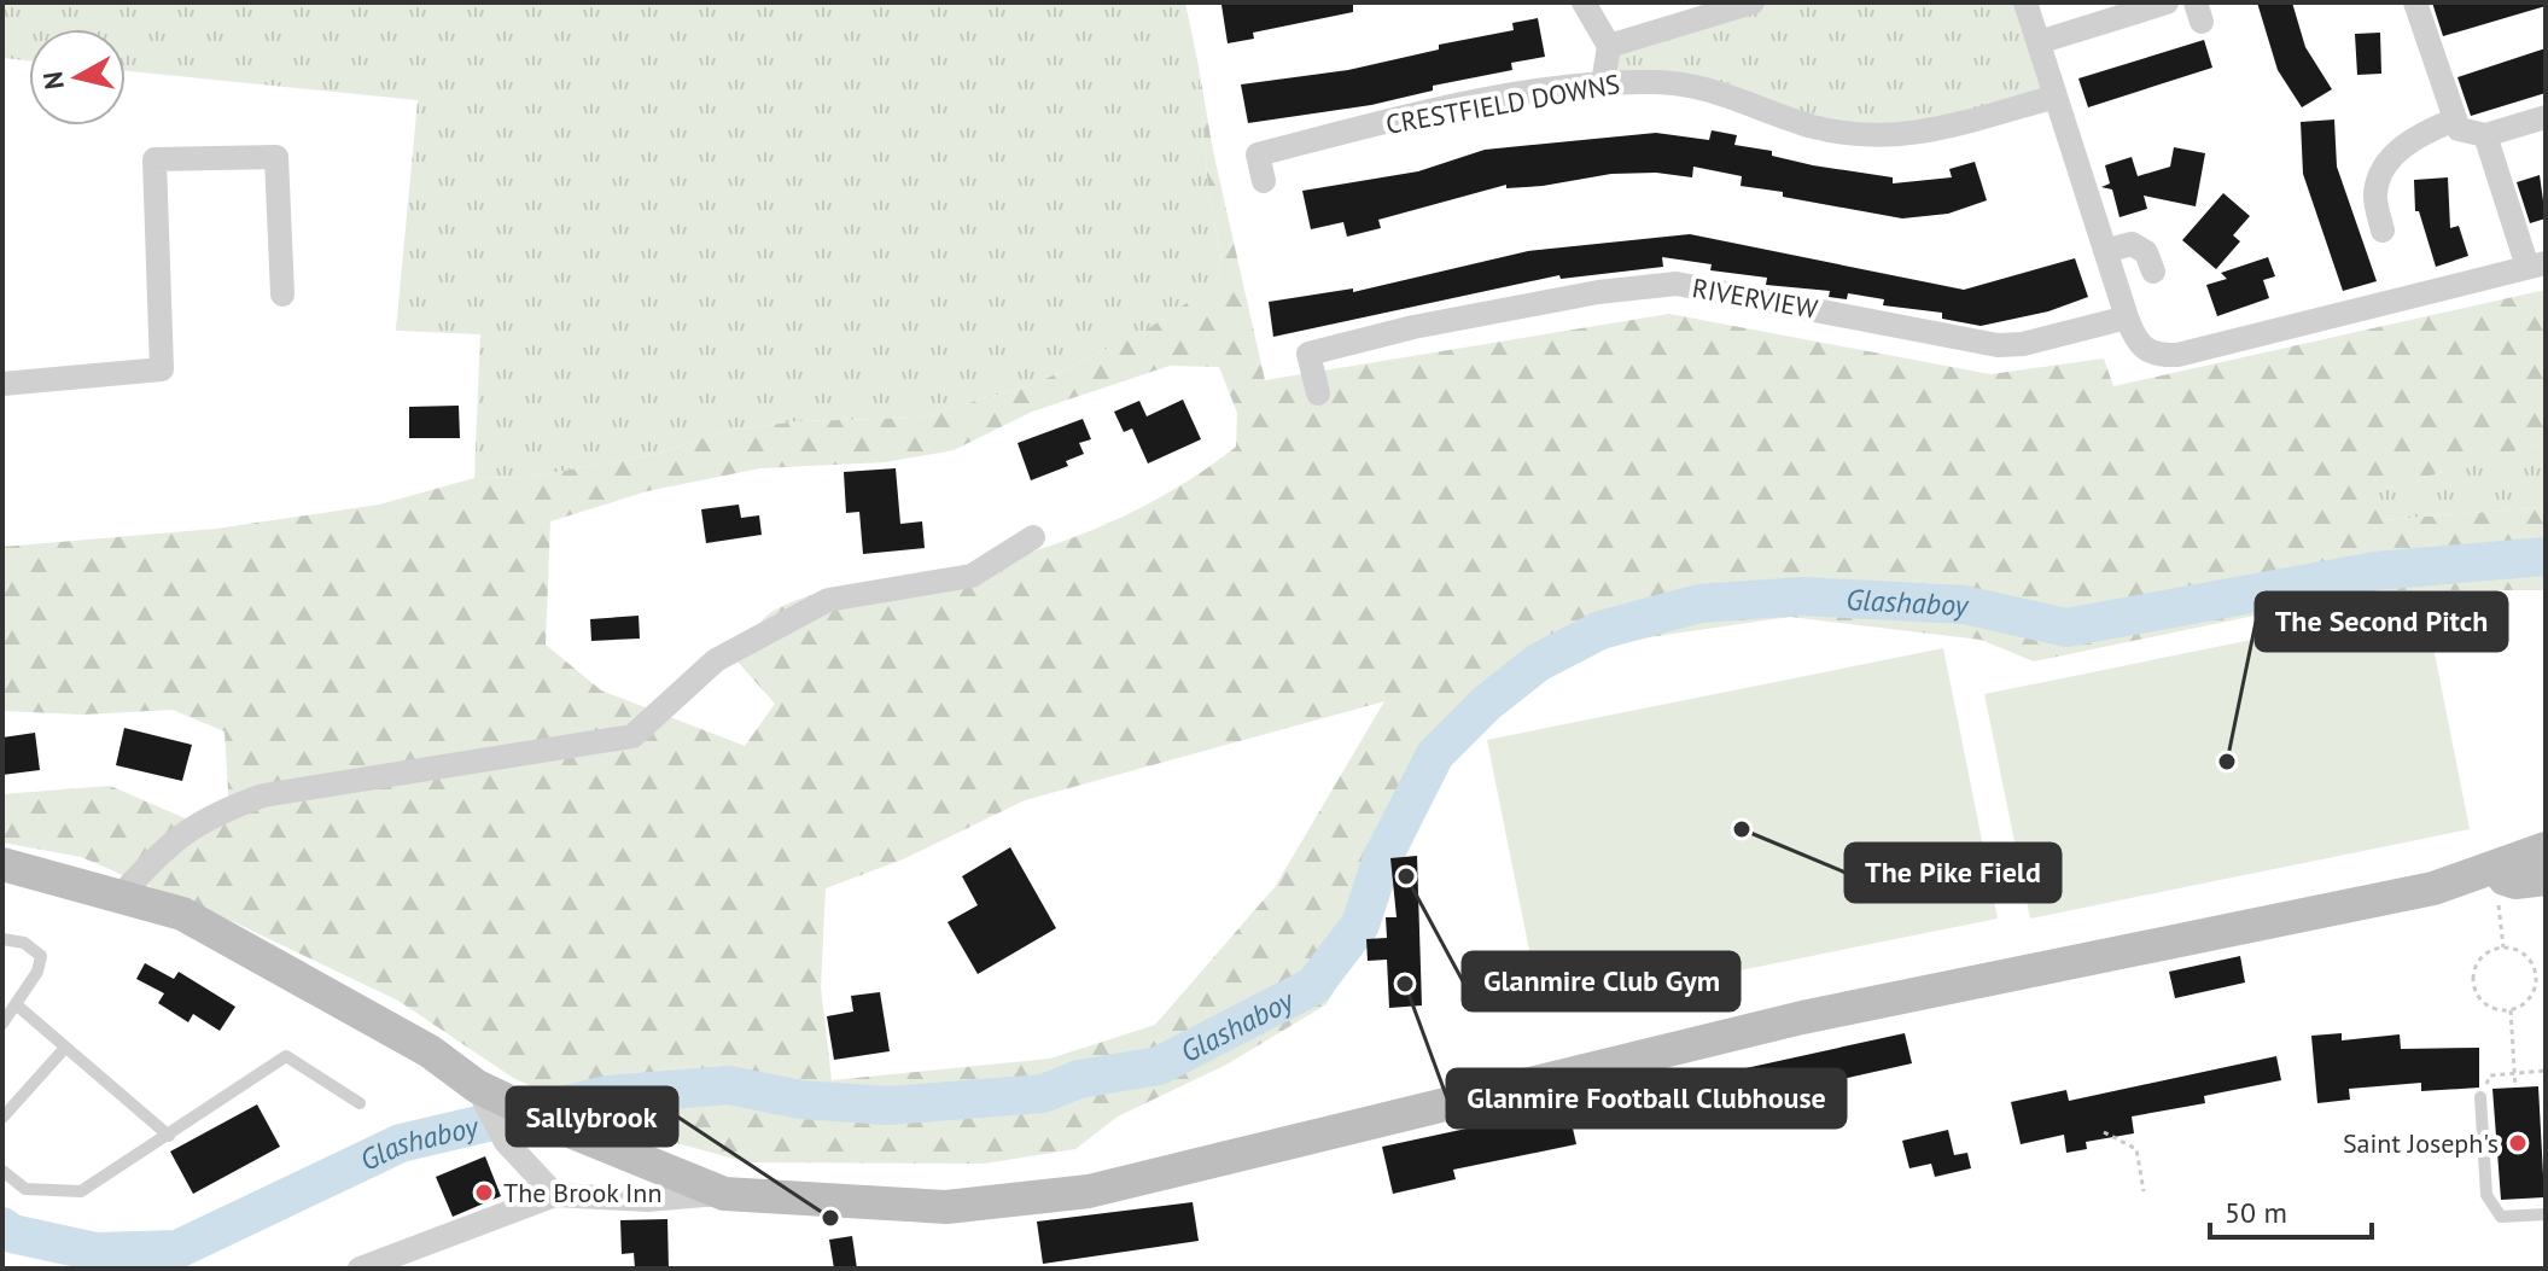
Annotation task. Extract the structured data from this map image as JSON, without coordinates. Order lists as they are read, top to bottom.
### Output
{
  "streets": {
    "street": ["CRESTFIELD DOWNS", "RIVERVIEW"]
  },
  "water": ["Glashaboy"],
  "places": [
    "The Second Pitch",
    "The Pike Field",
    "Glanmire Club Gym",
    "Glanmire Football Clubhouse",
    "Saint Joseph's",
    "The Brook Inn",
    "Sallybrook"
  ],
  "scale_bar": "50 m",
  "north": "left"
}
